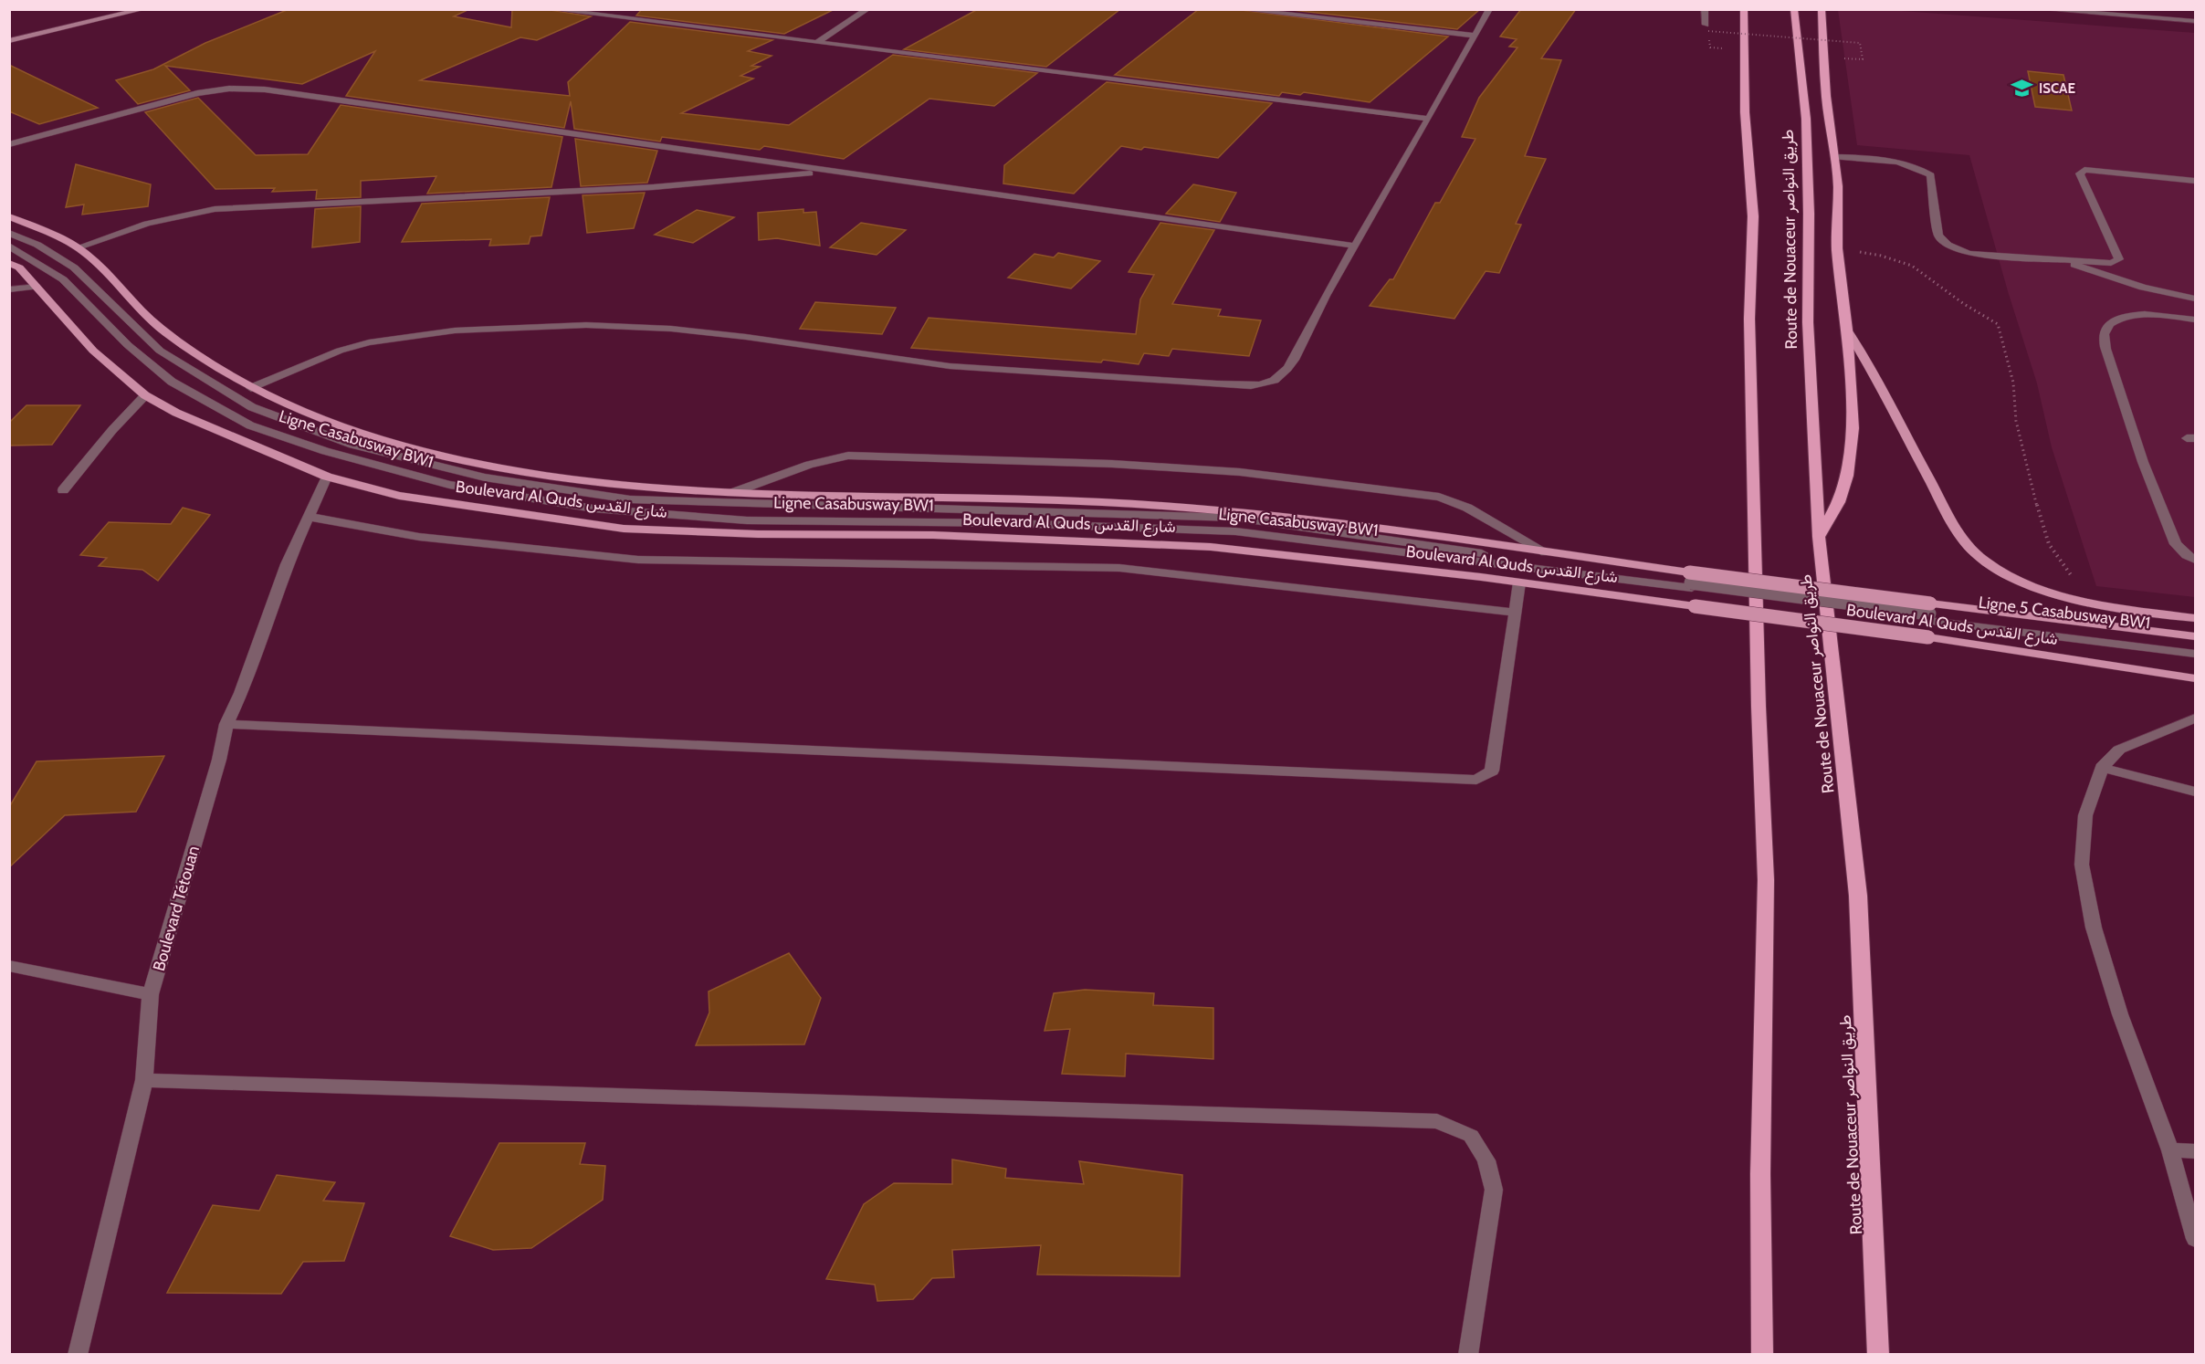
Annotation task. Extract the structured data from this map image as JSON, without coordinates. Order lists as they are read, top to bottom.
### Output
{
  "streets": {
    "highway": ["Route de Nouaceur طريق النواصر"],
    "main road": ["Boulevard Al Quds شارع القدس"],
    "street": ["Ligne Casabusway BW1", "Ligne 5 Casabusway BW1", "Boulevard Tétouan"]
  },
  "crossings": [
    ["Ligne Casabusway BW1", "Boulevard Al Quds شارع القدس"],
    ["Ligne Casabusway BW1", "Ligne 5 Casabusway BW1"],
    ["Boulevard Al Quds شارع القدس", "Ligne 5 Casabusway BW1"],
    ["Boulevard Al Quds شارع القدس", "Boulevard Tétouan"]
  ],
  "places": {
    "school or university": ["ISCAE"]
  }
}
